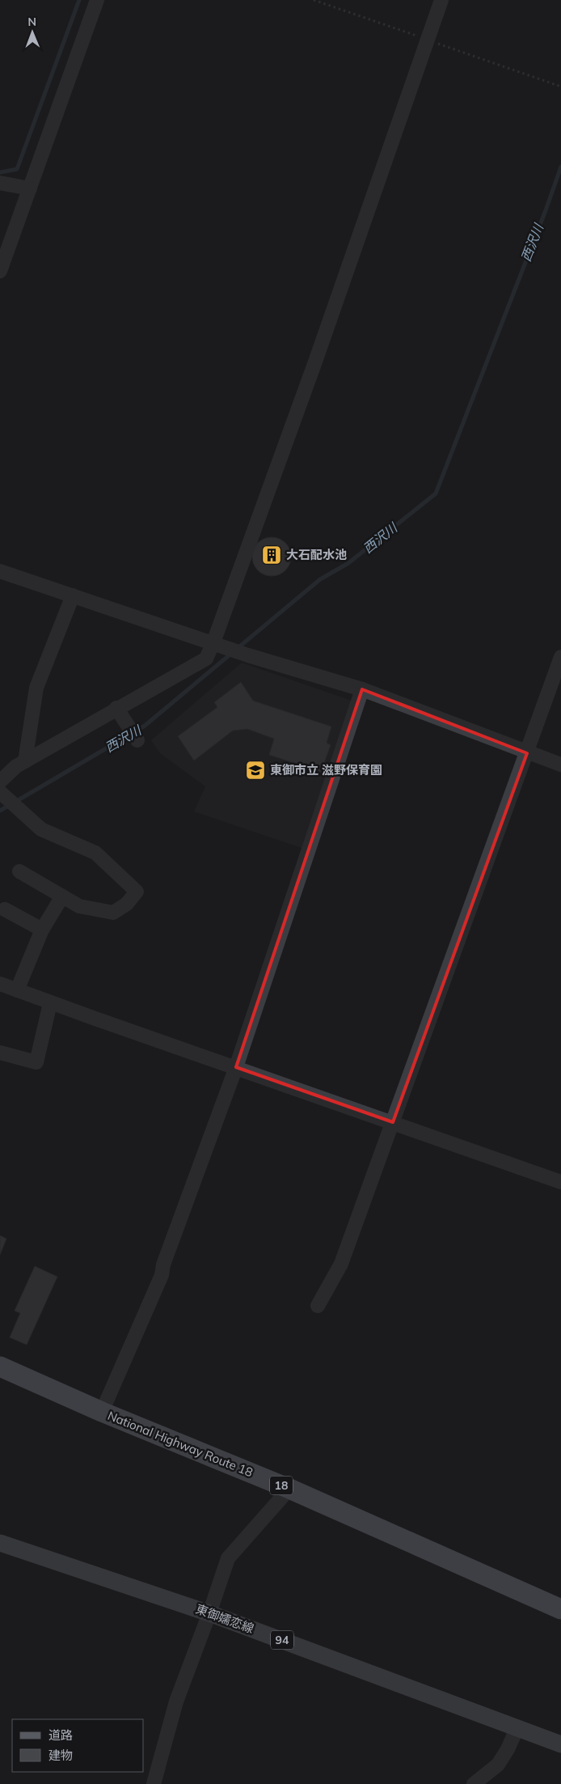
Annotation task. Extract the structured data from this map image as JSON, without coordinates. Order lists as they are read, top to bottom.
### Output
{
  "streets": {
    "highway": ["National Highway Route 18", "18"],
    "main road": ["東御嬬恋線", "94"]
  },
  "water": ["西沢川"],
  "places": {
    "building": ["大石配水池"],
    "school or university": ["東御市立 滋野保育園"]
  },
  "legend": ["道路", "建物"],
  "north": "top"
}
